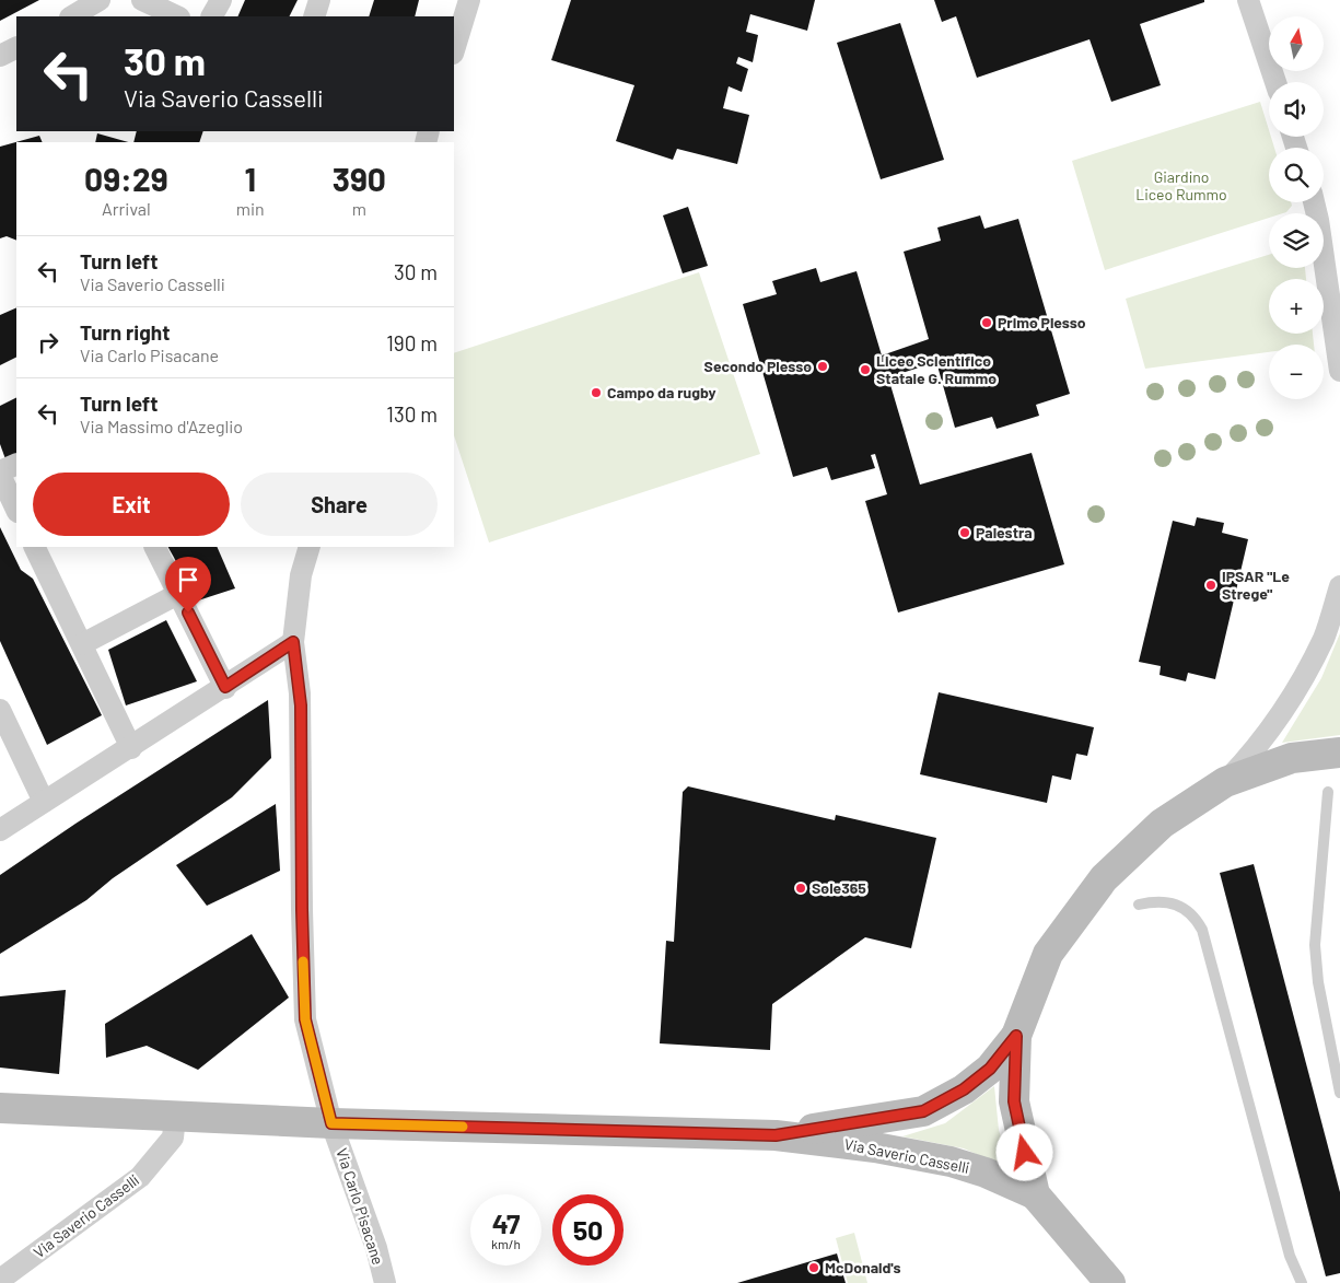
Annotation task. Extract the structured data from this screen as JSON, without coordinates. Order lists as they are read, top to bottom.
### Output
{
  "streets": {
    "main road": ["Via Saverio Casselli"],
    "street": ["Via Carlo Pisacane"]
  },
  "crossings": [
    ["Via Saverio Casselli", "Via Carlo Pisacane"]
  ],
  "parks": ["Giardino Liceo Rummo"],
  "places": [
    "Primo Plesso",
    "Secondo Plesso",
    "Liceo Scientifico Statale G. Rummo",
    "Campo da rugby",
    "Palestra",
    "IPSAR \"Le Strege\"",
    "Sole365",
    "McDonald's"
  ],
  "north": "top",
  "page": {
    "map_buttons": ["+", "−"],
    "turn": ["30 m", "Via Saverio Casselli"],
    "eta": [
      "09:29",
      "Arrival",
      "1",
      "min",
      "390",
      "m"
    ],
    "list": [
      {
        "name": "Turn left",
        "note": "Via Saverio Casselli",
        "value": "30 m"
      },
      {
        "name": "Turn right",
        "note": "Via Carlo Pisacane",
        "value": "190 m"
      },
      {
        "name": "Turn left",
        "note": "Via Massimo d'Azeglio",
        "value": "130 m"
      }
    ],
    "buttons": ["Exit", "Share"],
    "speed": "47 km/h",
    "limit": "50"
  }
}
